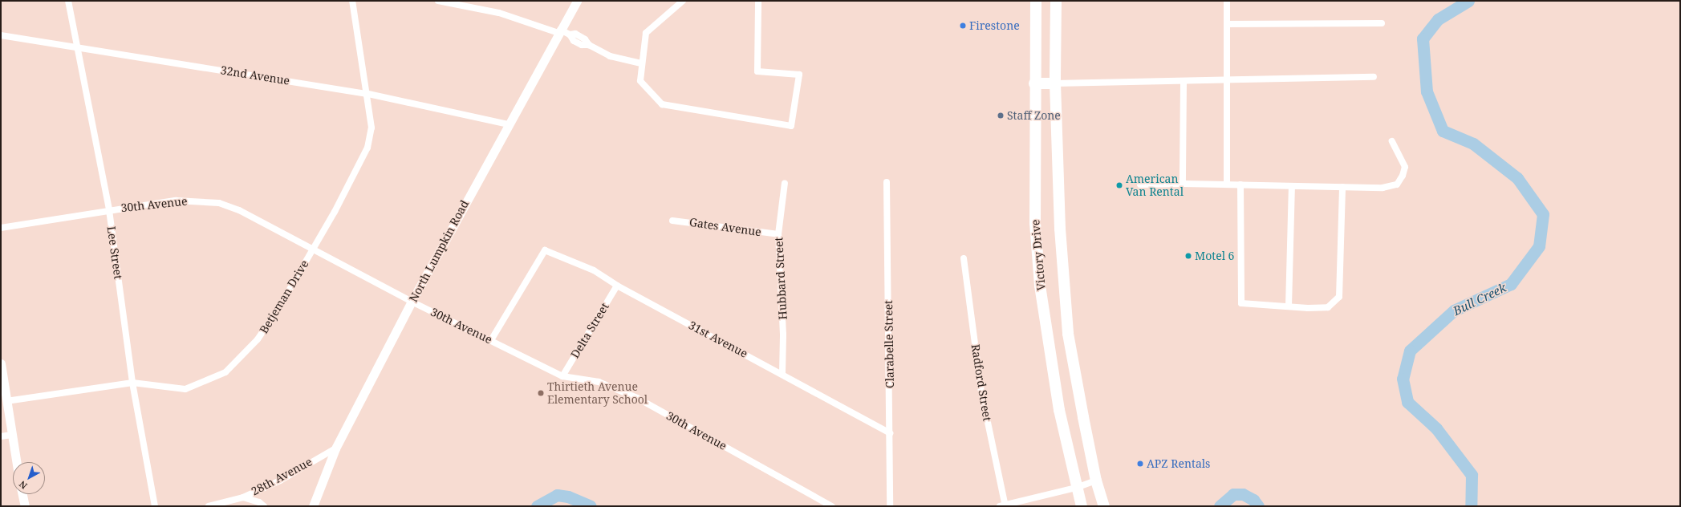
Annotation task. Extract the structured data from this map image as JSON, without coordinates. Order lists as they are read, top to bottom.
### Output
{
  "streets": {
    "highway": ["Victory Drive"],
    "street": [
      "32nd Avenue",
      "30th Avenue",
      "Gates Avenue",
      "North Lumpkin Road",
      "Lee Street",
      "Hubbard Street",
      "Betjeman Drive",
      "Delta Street",
      "31st Avenue",
      "Clarabelle Street",
      "Radford Street",
      "28th Avenue"
    ]
  },
  "crossings": [
    ["32nd Avenue", "North Lumpkin Road"],
    ["32nd Avenue", "Lee Street"],
    ["32nd Avenue", "Betjeman Drive"],
    ["30th Avenue", "North Lumpkin Road"],
    ["30th Avenue", "Lee Street"],
    ["30th Avenue", "Betjeman Drive"],
    ["30th Avenue", "Delta Street"],
    ["30th Avenue", "31st Avenue"],
    ["Gates Avenue", "Hubbard Street"],
    ["North Lumpkin Road", "28th Avenue"],
    ["Lee Street", "Betjeman Drive"],
    ["Hubbard Street", "31st Avenue"],
    ["Delta Street", "31st Avenue"],
    ["31st Avenue", "Clarabelle Street"]
  ],
  "water": ["Bull Creek"],
  "places": [
    "Firestone",
    "Staff Zone",
    "American Van Rental",
    "Motel 6",
    "Thirtieth Avenue Elementary School",
    "APZ Rentals"
  ],
  "north": "bottom left"
}
